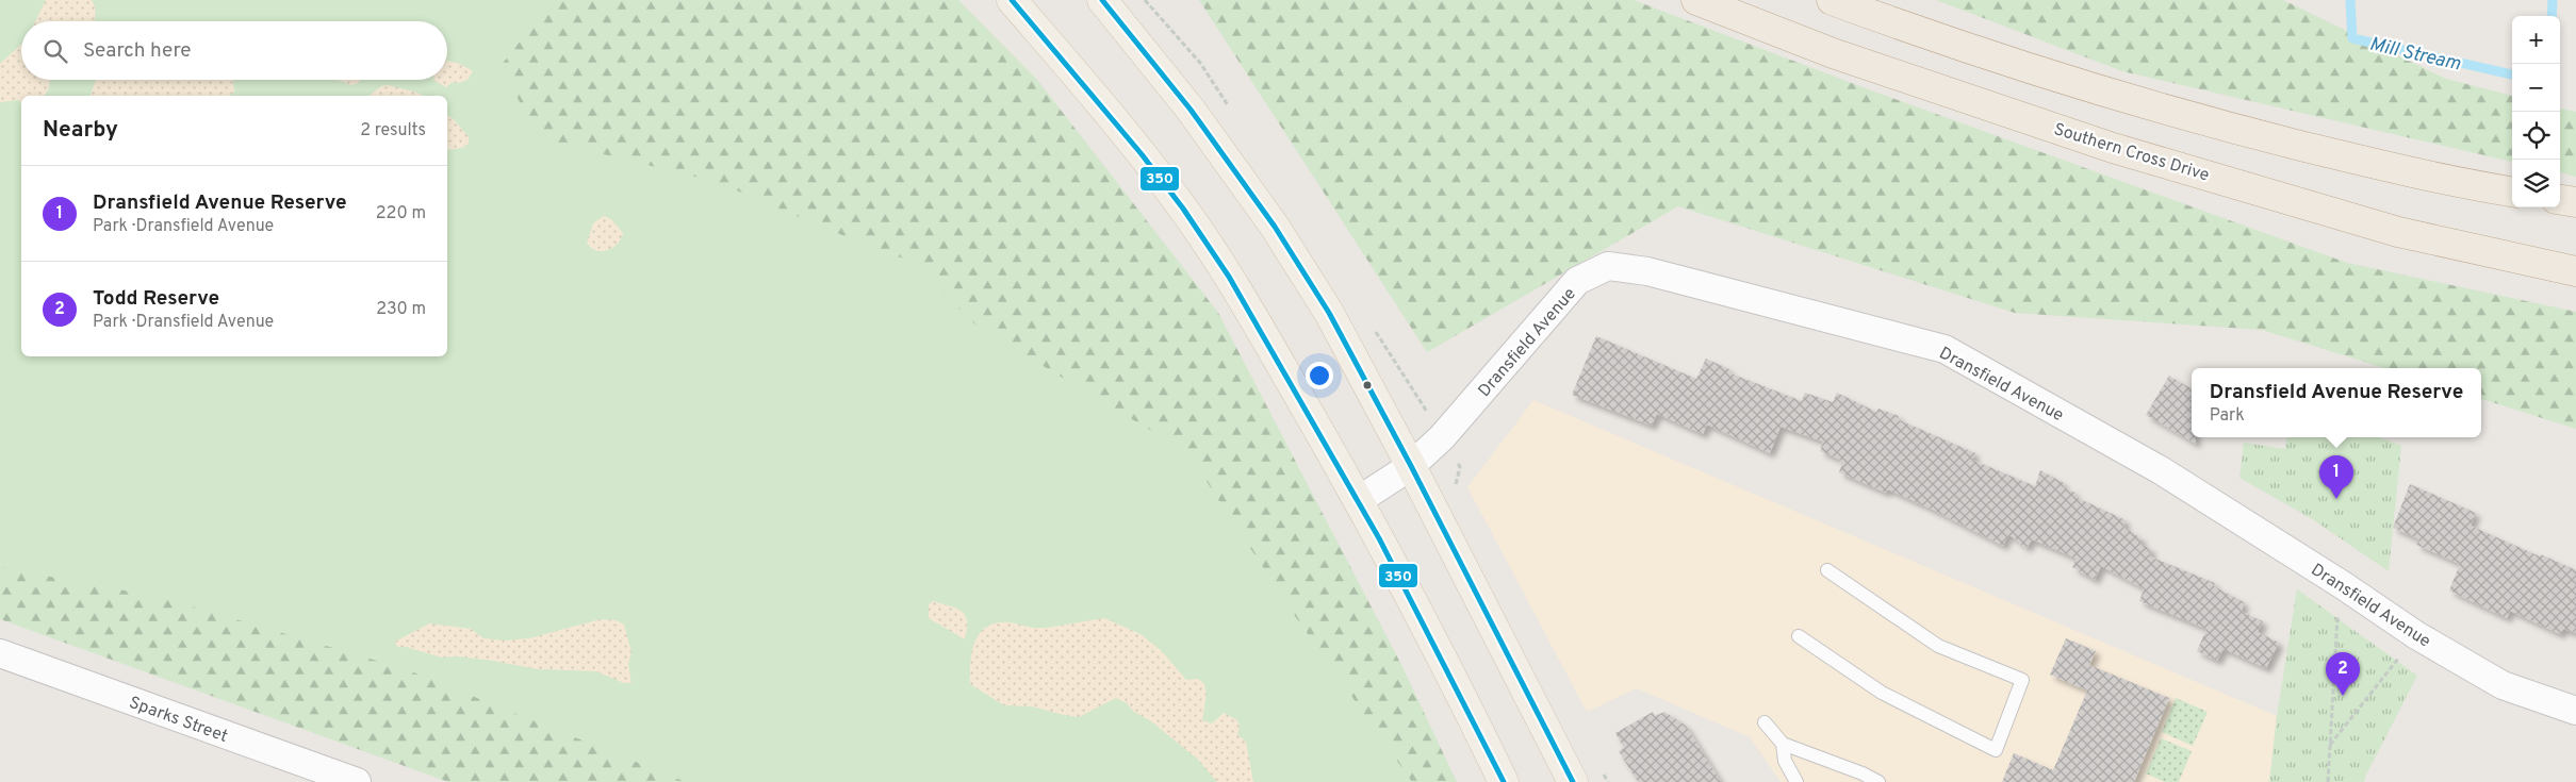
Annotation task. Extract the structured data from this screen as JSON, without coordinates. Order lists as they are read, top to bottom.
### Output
{
  "streets": {
    "highway": ["Southern Cross Drive"],
    "street": ["Dransfield Avenue", "Sparks Street"]
  },
  "water": ["Mill Stream"],
  "lines": ["transit line 350"],
  "page": {
    "map_buttons": ["+", "−"],
    "search": "Search here",
    "heading": ["Nearby", "2 results"],
    "list": [
      {
        "mark": "1",
        "name": "Dransfield Avenue Reserve",
        "note": "Park · Dransfield Avenue",
        "value": "220 m"
      },
      {
        "mark": "2",
        "name": "Todd Reserve",
        "note": "Park · Dransfield Avenue",
        "value": "230 m"
      }
    ],
    "popup": ["Dransfield Avenue Reserve", "Park"],
    "pins": ["1", "2"]
  }
}
